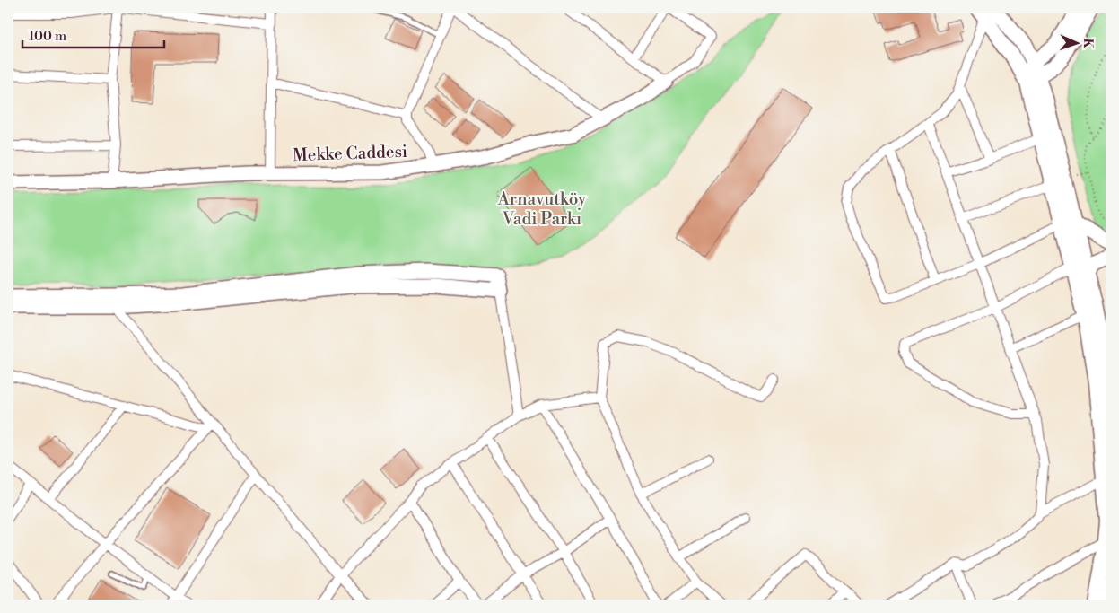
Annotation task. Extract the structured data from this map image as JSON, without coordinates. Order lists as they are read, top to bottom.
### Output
{
  "streets": {
    "main road": ["Mekke Caddesi"]
  },
  "parks": ["Arnavutköy Vadi Parkı"],
  "scale_bar": "100 m",
  "north": "right"
}
